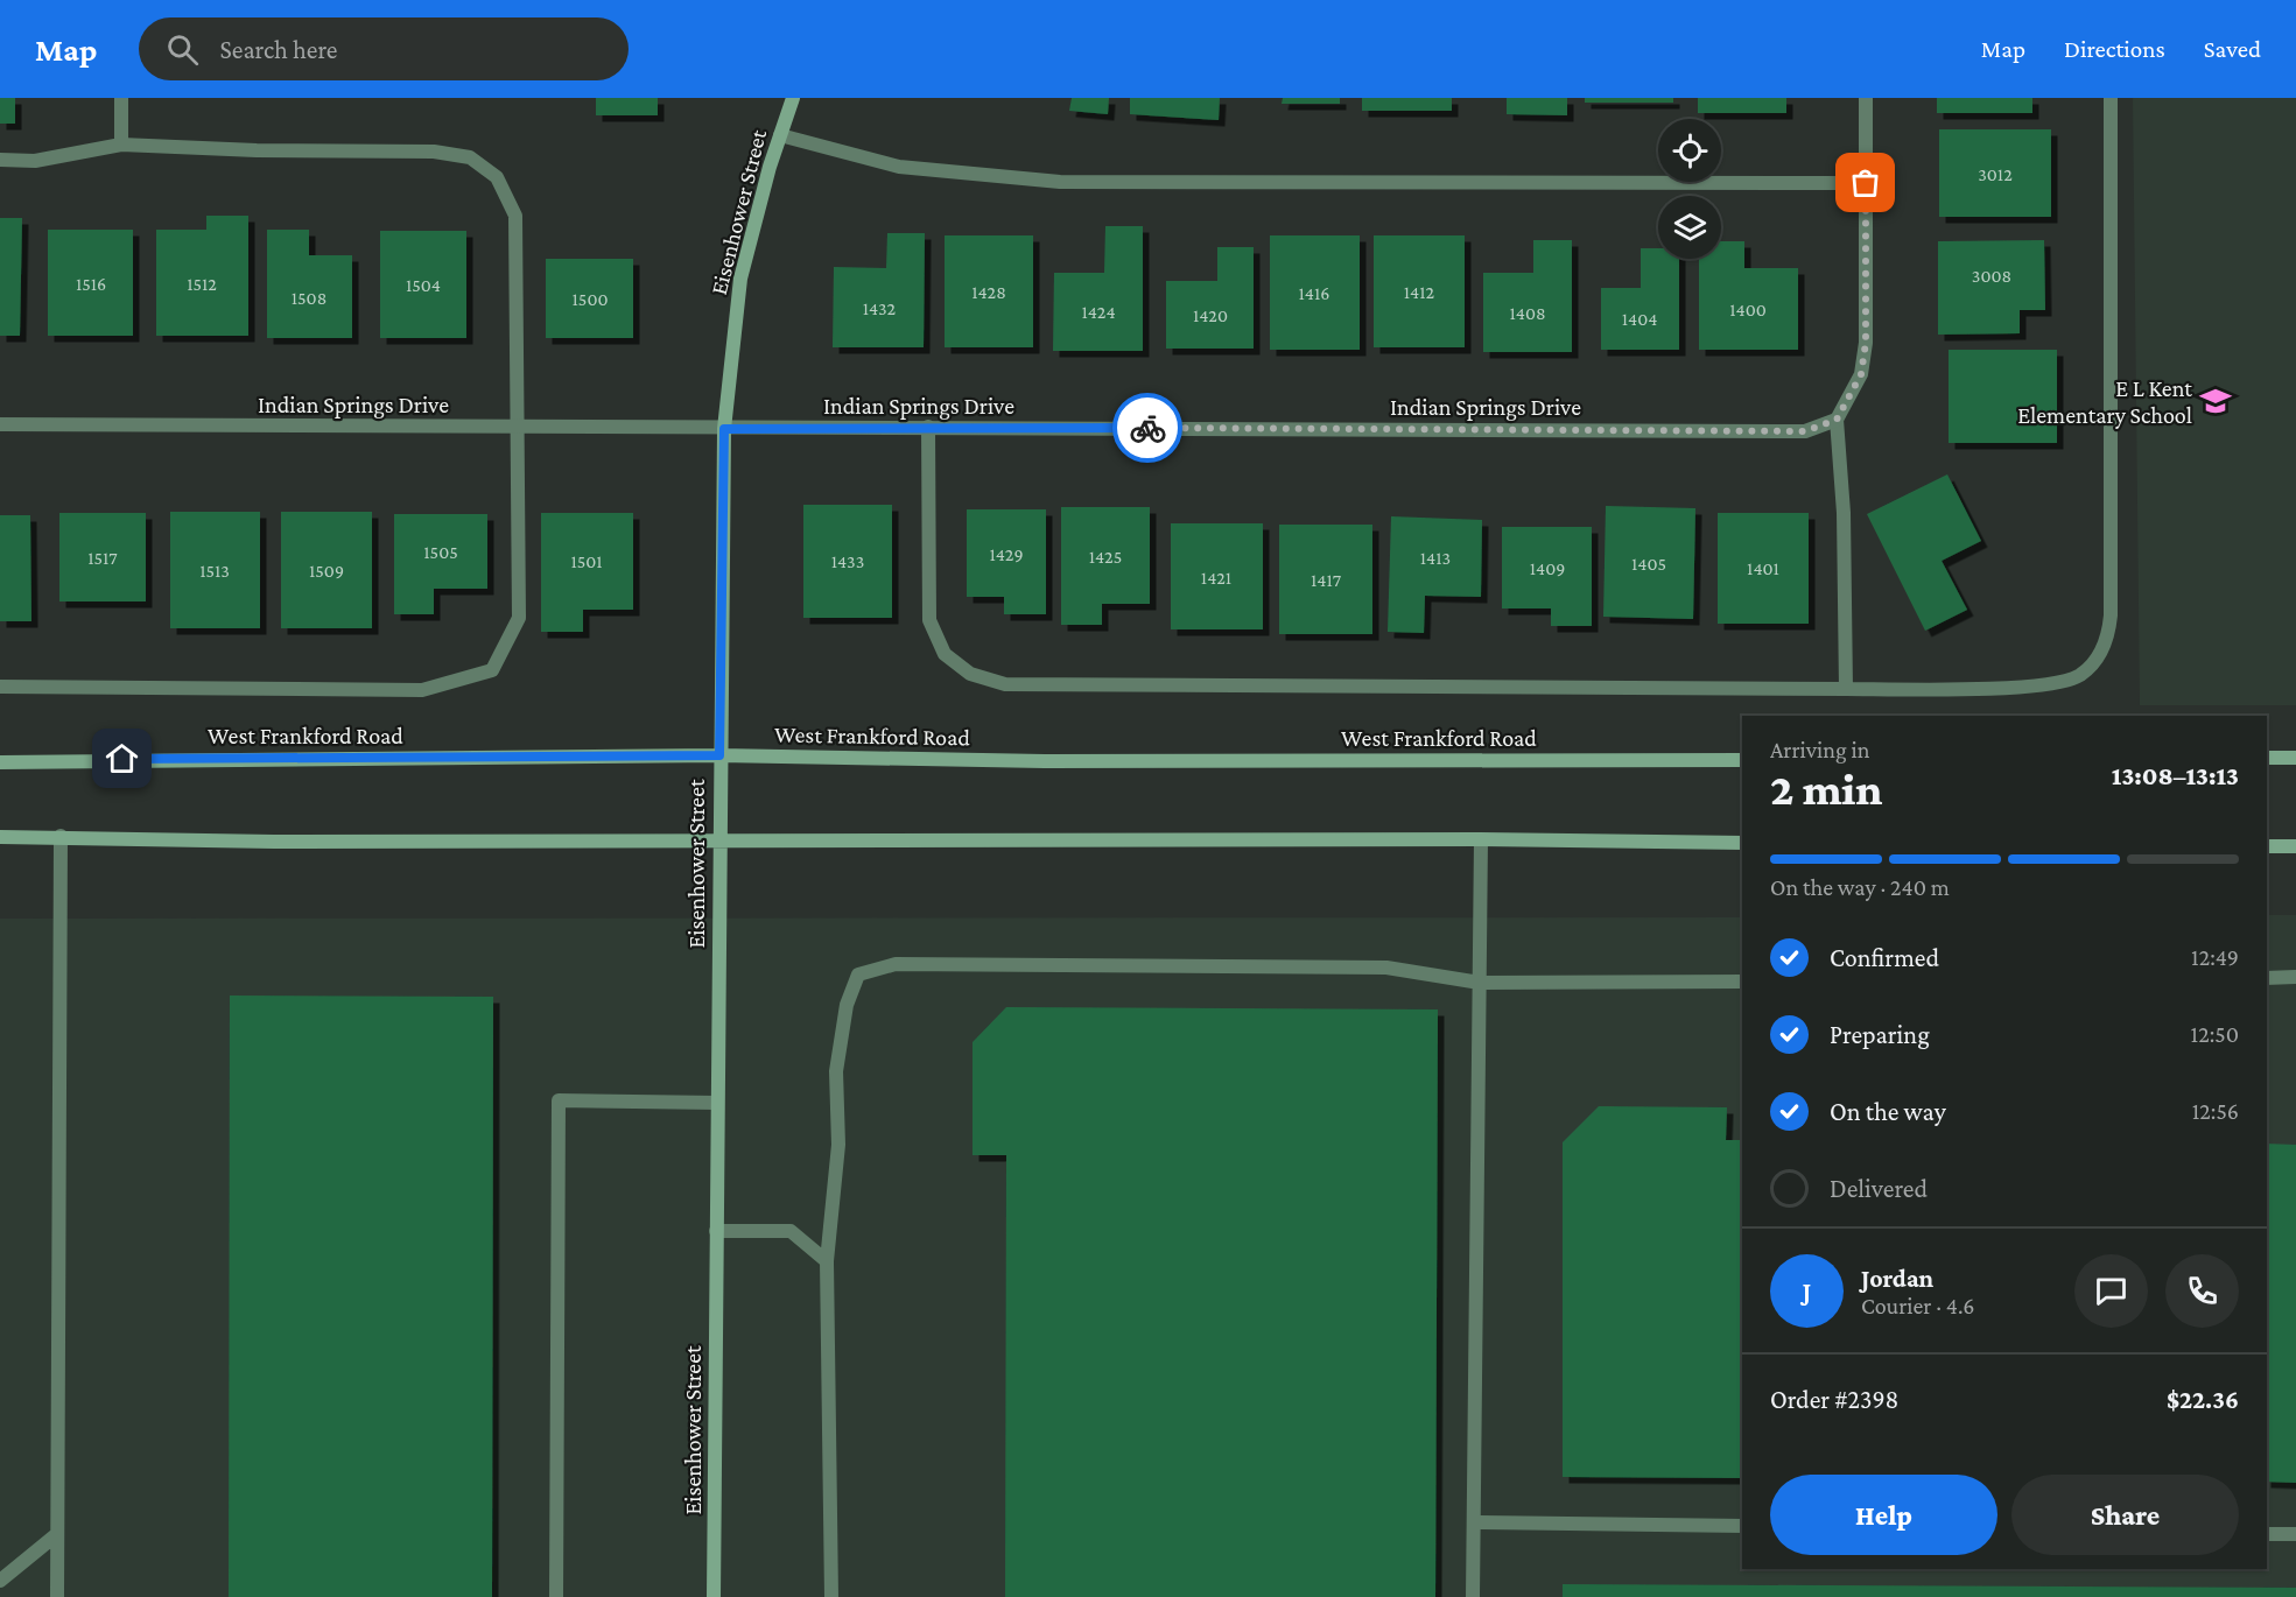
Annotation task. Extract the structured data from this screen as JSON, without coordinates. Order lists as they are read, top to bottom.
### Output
{
  "streets": {
    "main road": ["Eisenhower Street", "West Frankford Road"],
    "street": ["Indian Springs Drive"]
  },
  "crossings": [
    ["Eisenhower Street", "Indian Springs Drive"],
    ["Eisenhower Street", "West Frankford Road"]
  ],
  "places": {
    "school or university": ["E L Kent Elementary School"]
  },
  "house_numbers": [
    "3012",
    "3008",
    "1516",
    "1512",
    "1504",
    "1428",
    "1412",
    "1416",
    "1508",
    "1500",
    "1432",
    "1400",
    "1424",
    "1408",
    "1420",
    "1404",
    "1505",
    "1429",
    "1425",
    "1517",
    "1413",
    "1501",
    "1433",
    "1405",
    "1409",
    "1401",
    "1513",
    "1509",
    "1421",
    "1417"
  ],
  "page": {
    "header": "Map",
    "search": "Search here",
    "nav": ["Map", "Directions", "Saved"],
    "heading": ["2 min", "Arriving in", "13:08–13:13"],
    "panel": [
      "Jordan",
      "Courier · 4.6",
      "Order #2398",
      "$22.36"
    ],
    "bar": "On the way · 240 m",
    "list": [
      ["Confirmed", "12:49"],
      ["Preparing", "12:50"],
      ["On the way", "12:56"],
      "Delivered"
    ],
    "round": "J",
    "buttons": ["Help", "Share"]
  }
}
